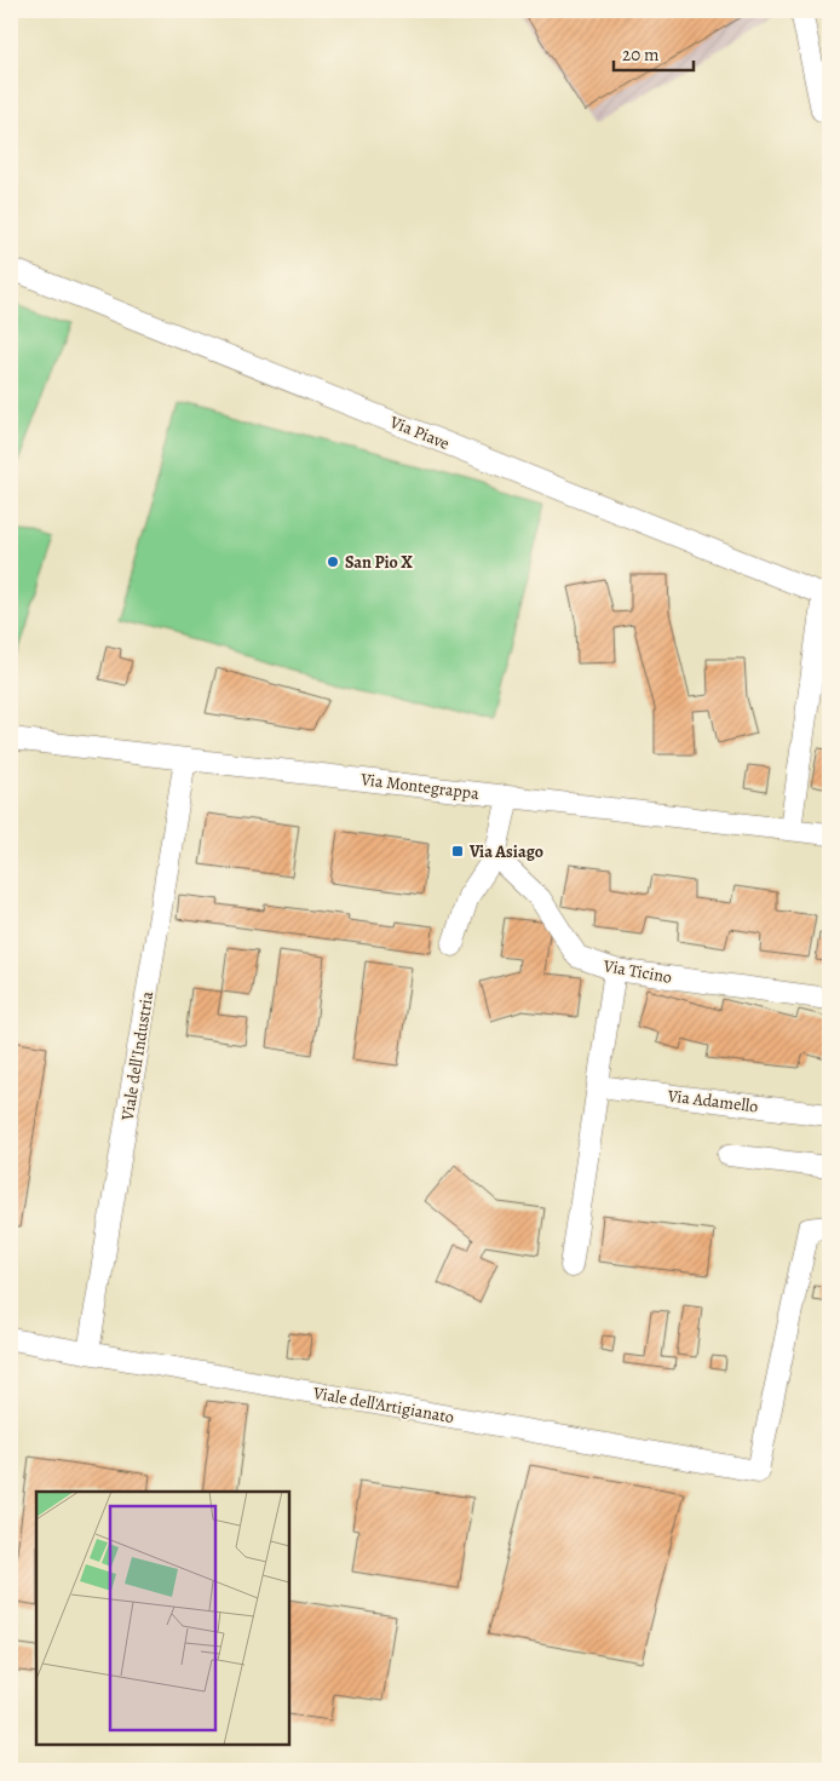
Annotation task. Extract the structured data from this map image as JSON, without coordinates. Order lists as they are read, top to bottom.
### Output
{
  "streets": {
    "street": [
      "Via Piave",
      "Via Montegrappa",
      "Via Ticino",
      "Viale dell'Industria",
      "Via Adamello",
      "Viale dell'Artigianato"
    ]
  },
  "crossings": [
    ["Via Montegrappa", "Viale dell'Industria"],
    ["Viale dell'Industria", "Viale dell'Artigianato"]
  ],
  "places": {
    "other": ["San Pio X"],
    "transit": ["Via Asiago"]
  },
  "scale_bar": "20 m"
}
